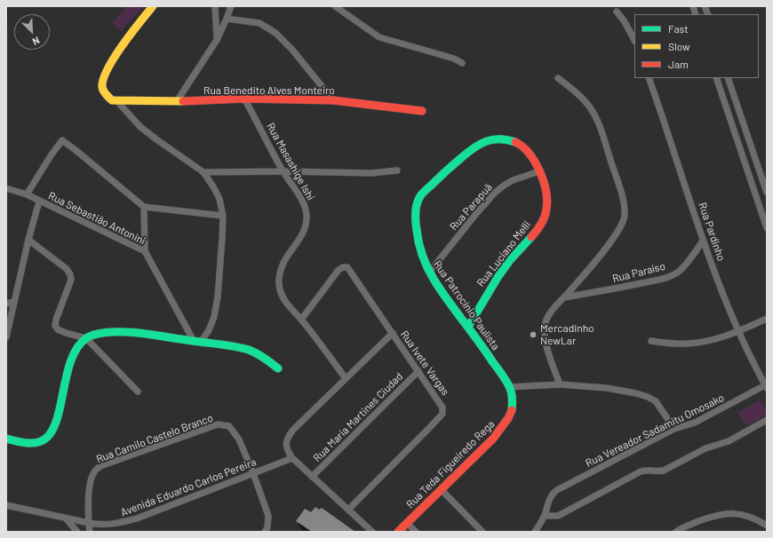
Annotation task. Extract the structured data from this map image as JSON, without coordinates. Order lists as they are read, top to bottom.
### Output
{
  "streets": {
    "street": [
      "Rua Benedito Alves Monteiro",
      "Rua Masashige Ishi",
      "Rua Parapuã",
      "Rua Sebastião Antonini",
      "Rua Pardinho",
      "Rua Luciano Melli",
      "Rua Paraíso",
      "Rua Patrocínio Paulista",
      "Rua Ivete Vargas",
      "Rua Maria Martines Ciudad",
      "Rua Vereador Sadamitu Omosako",
      "Rua Camilo Castelo Branco",
      "Rua Teda Figueiredo Rega",
      "Avenida Eduardo Carlos Pereira"
    ]
  },
  "crossings": [
    ["Rua Benedito Alves Monteiro", "Rua Masashige Ishi"],
    ["Rua Masashige Ishi", "Rua Ivete Vargas"],
    ["Rua Parapuã", "Rua Luciano Melli"],
    ["Rua Parapuã", "Rua Patrocínio Paulista"],
    ["Rua Pardinho", "Rua Paraíso"],
    ["Rua Pardinho", "Rua Vereador Sadamitu Omosako"],
    ["Rua Luciano Melli", "Rua Patrocínio Paulista"],
    ["Rua Patrocínio Paulista", "Rua Teda Figueiredo Rega"],
    ["Rua Ivete Vargas", "Rua Maria Martines Ciudad"],
    ["Rua Camilo Castelo Branco", "Avenida Eduardo Carlos Pereira"]
  ],
  "places": ["Mercadinho NewLar"],
  "legend": ["Fast", "Slow", "Jam"],
  "north": "bottom right"
}
